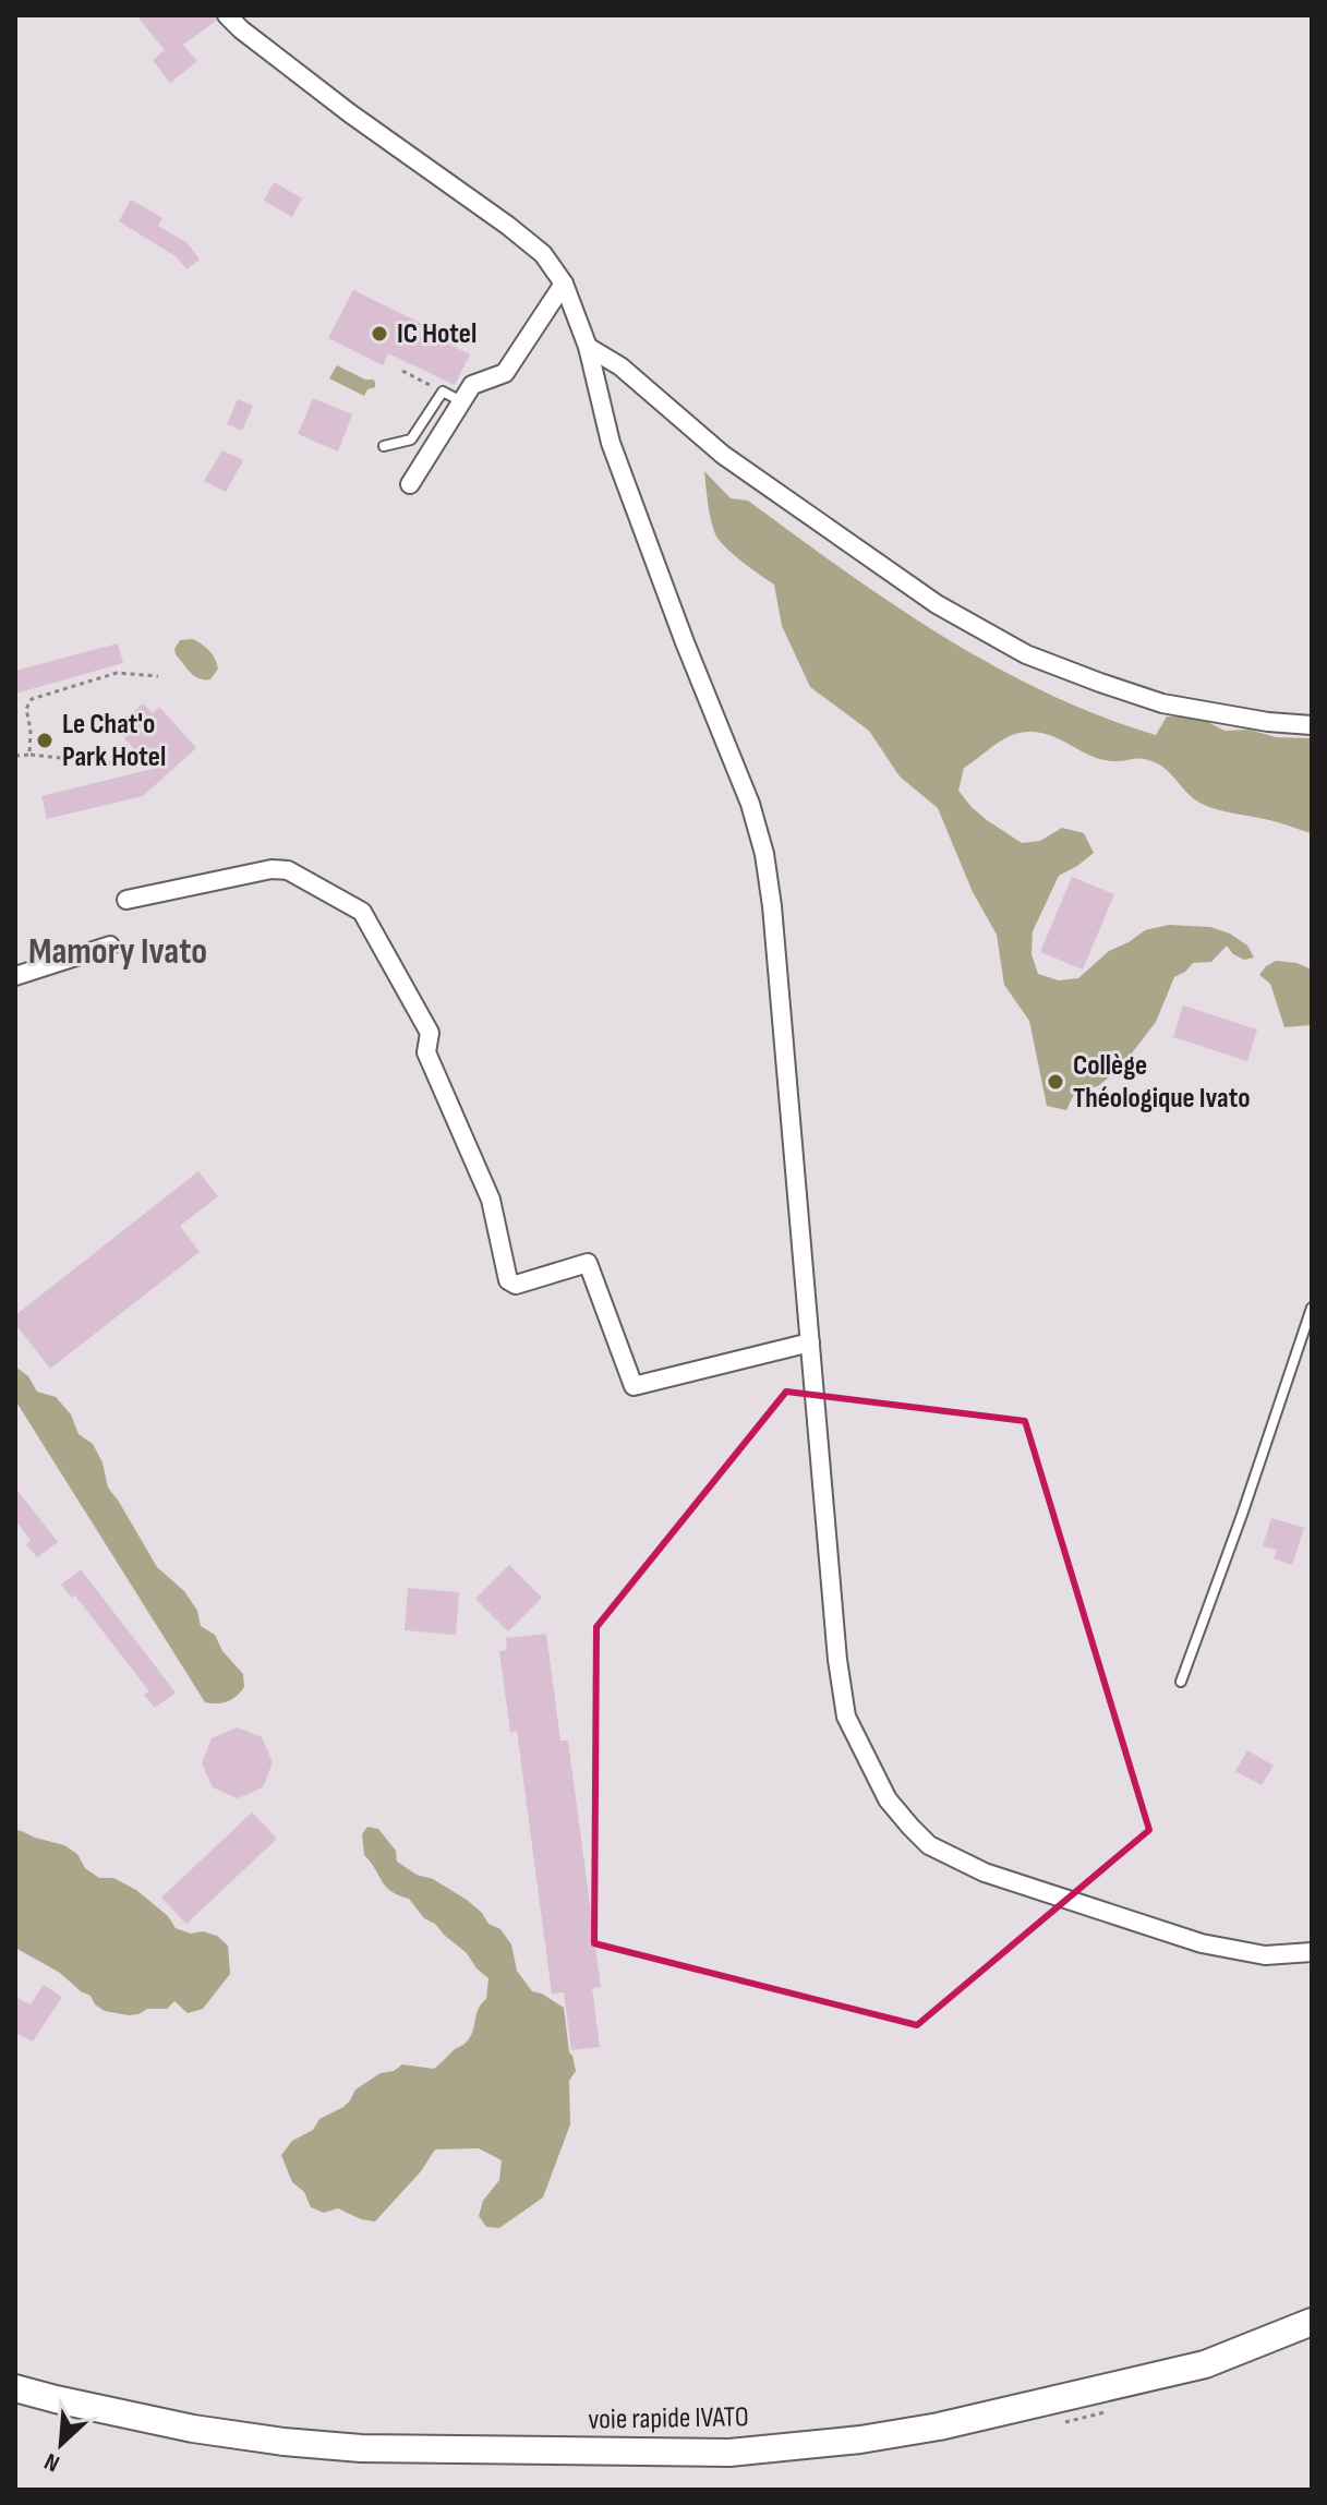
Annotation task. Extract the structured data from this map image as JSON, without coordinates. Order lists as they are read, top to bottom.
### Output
{
  "streets": {
    "main road": ["voie rapide IVATO"]
  },
  "districts": ["Mamory Ivato"],
  "places": ["IC Hotel", "Le Chat'o Park Hotel", "Collège Théologique Ivato"],
  "north": "bottom left"
}
